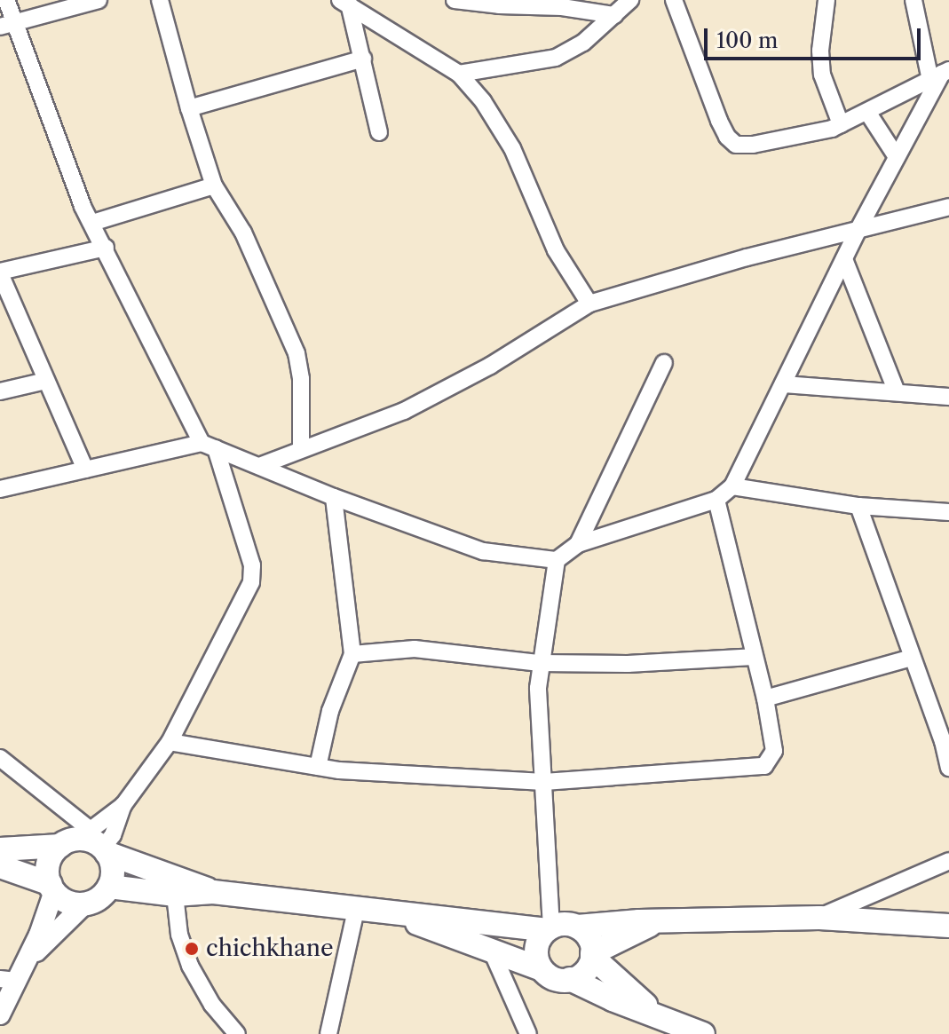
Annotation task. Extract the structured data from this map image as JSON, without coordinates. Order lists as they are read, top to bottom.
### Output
{
  "places": ["chichkhane"],
  "scale_bar": "100 m"
}
